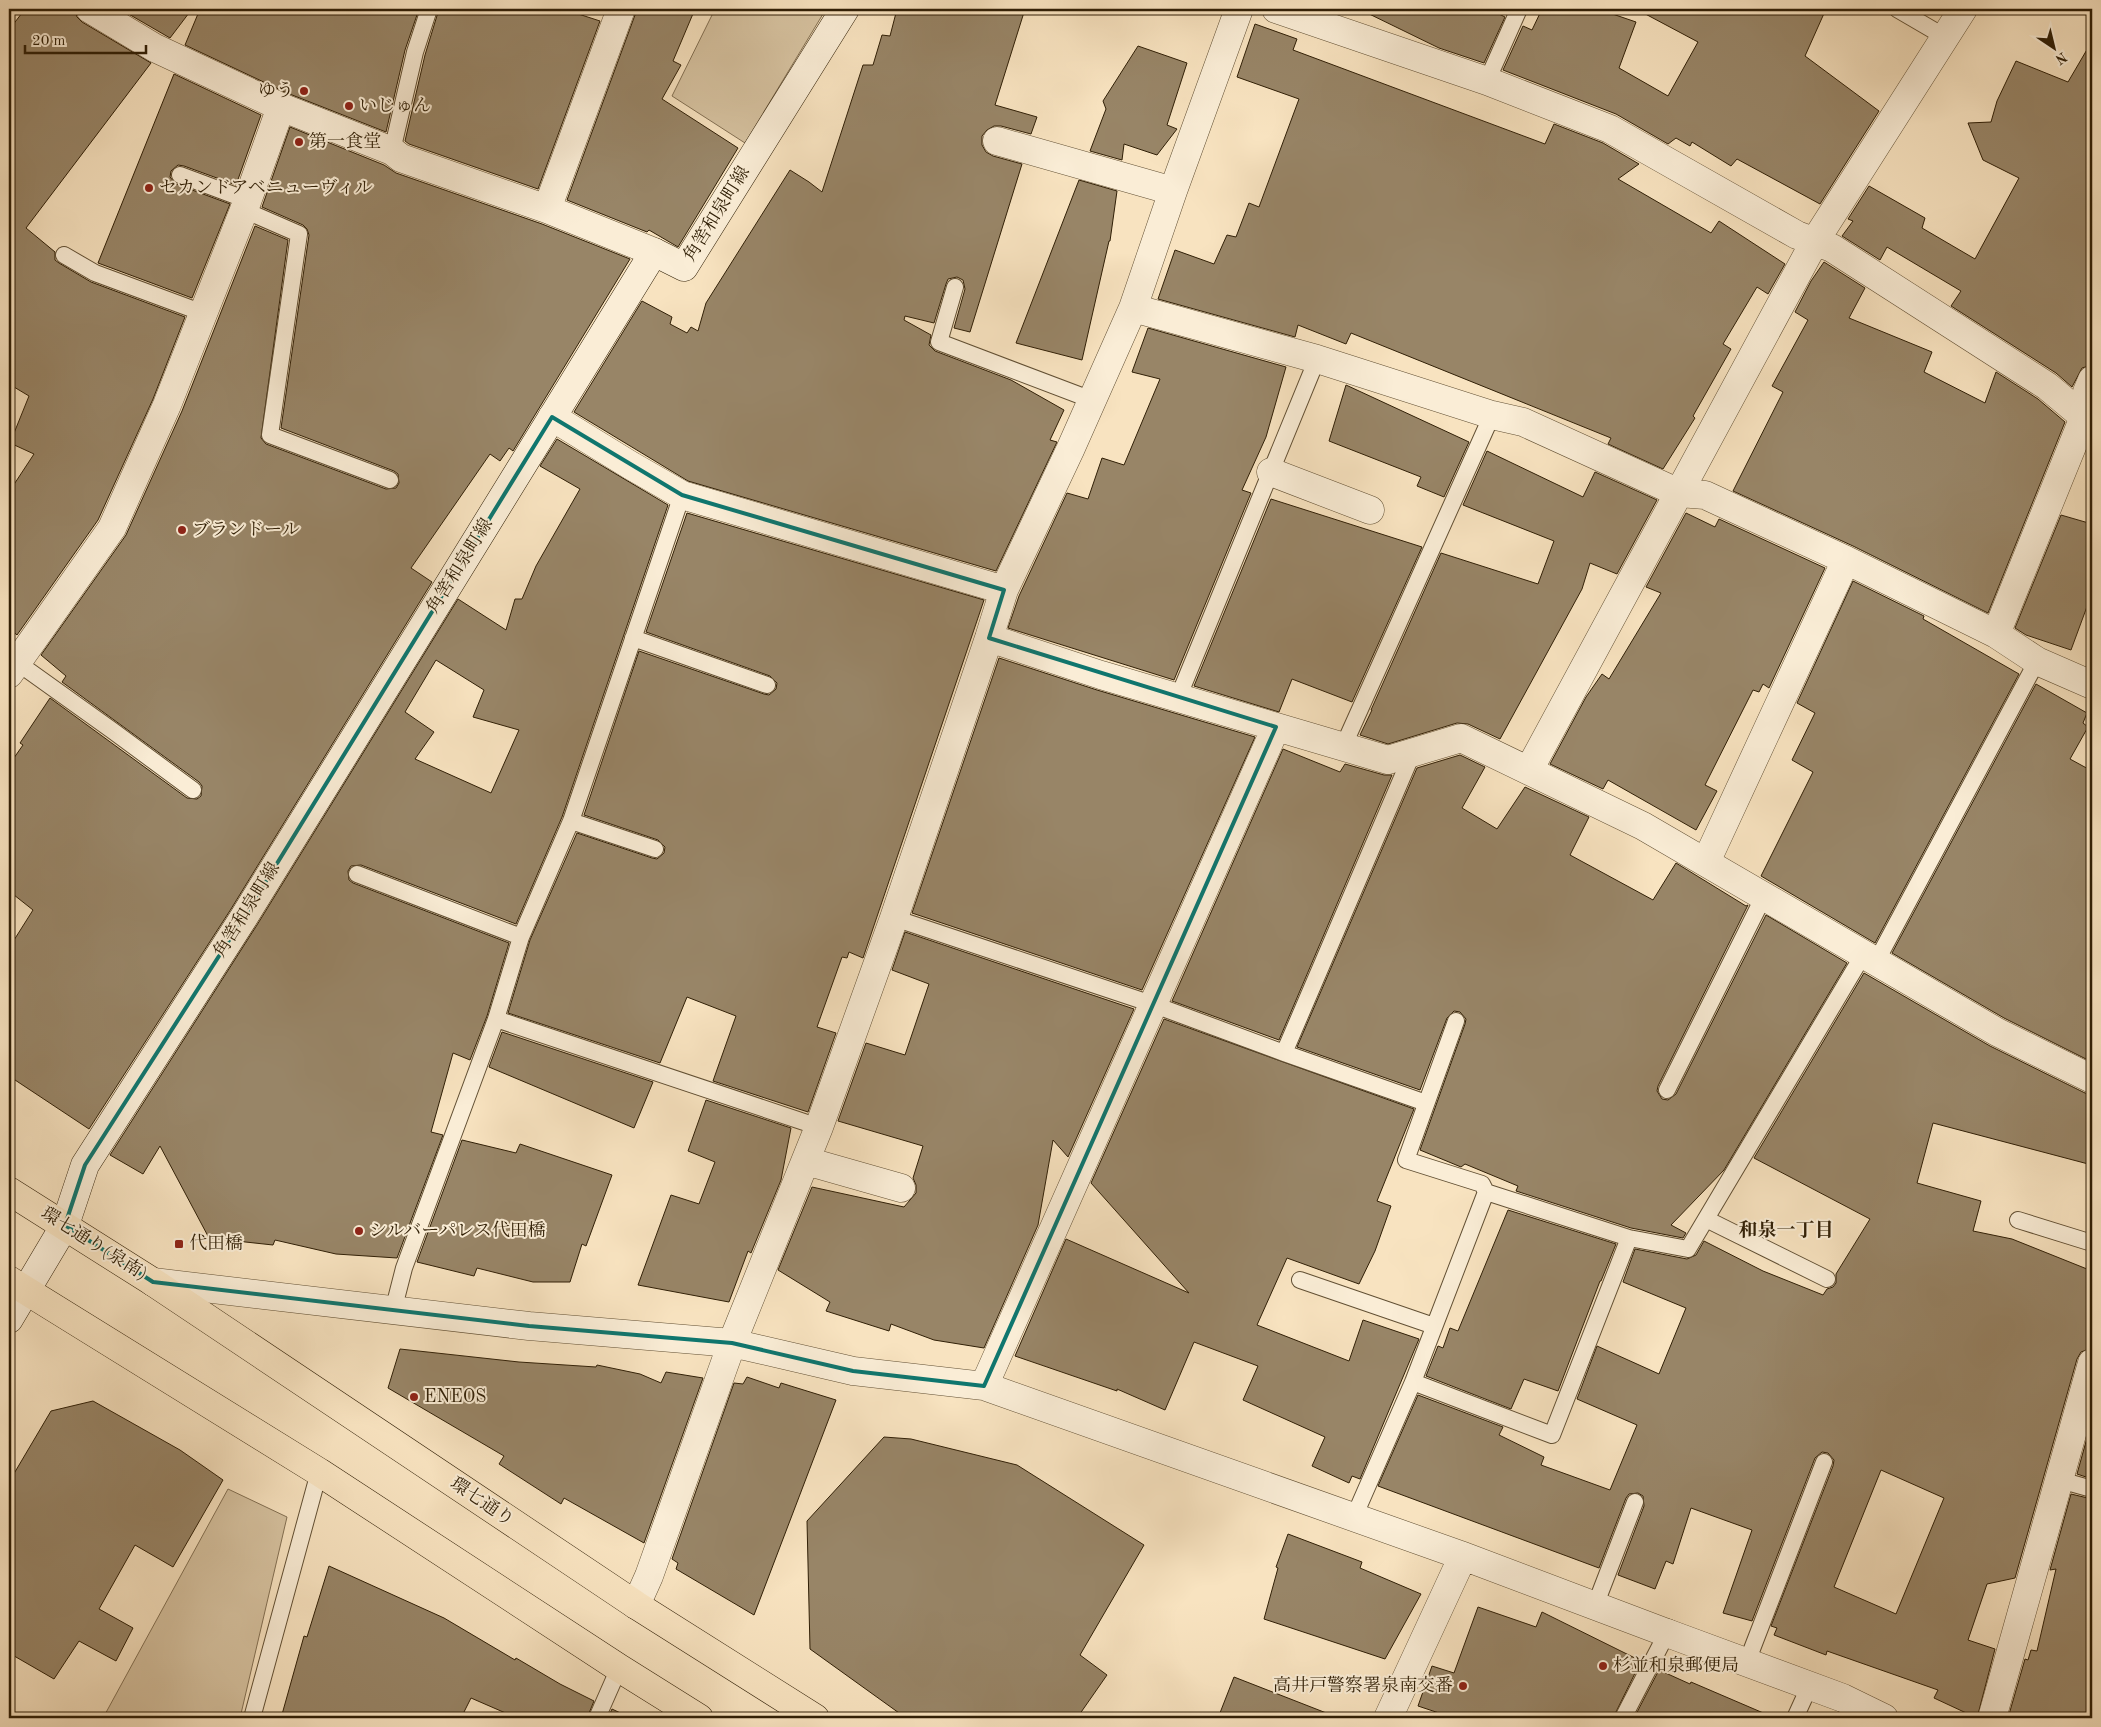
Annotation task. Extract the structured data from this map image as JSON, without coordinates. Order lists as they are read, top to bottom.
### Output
{
  "streets": {
    "main road": ["環七通り(泉南)", "環七通り"],
    "street": ["角筈和泉町線"]
  },
  "crossings": [
    ["角筈和泉町線", "環七通り(泉南)"],
    ["環七通り(泉南)", "環七通り"]
  ],
  "districts": ["和泉一丁目"],
  "places": {
    "other": [
      "ゆう",
      "いじゅん",
      "第一食堂",
      "セカンドアベニューヴィル",
      "ブランドール",
      "シルバーパレス代田橋",
      "ENEOS",
      "杉並和泉郵便局",
      "高井戸警察署泉南交番"
    ],
    "transit": ["代田橋"]
  },
  "scale_bar": "20 m",
  "north": "bottom right"
}
